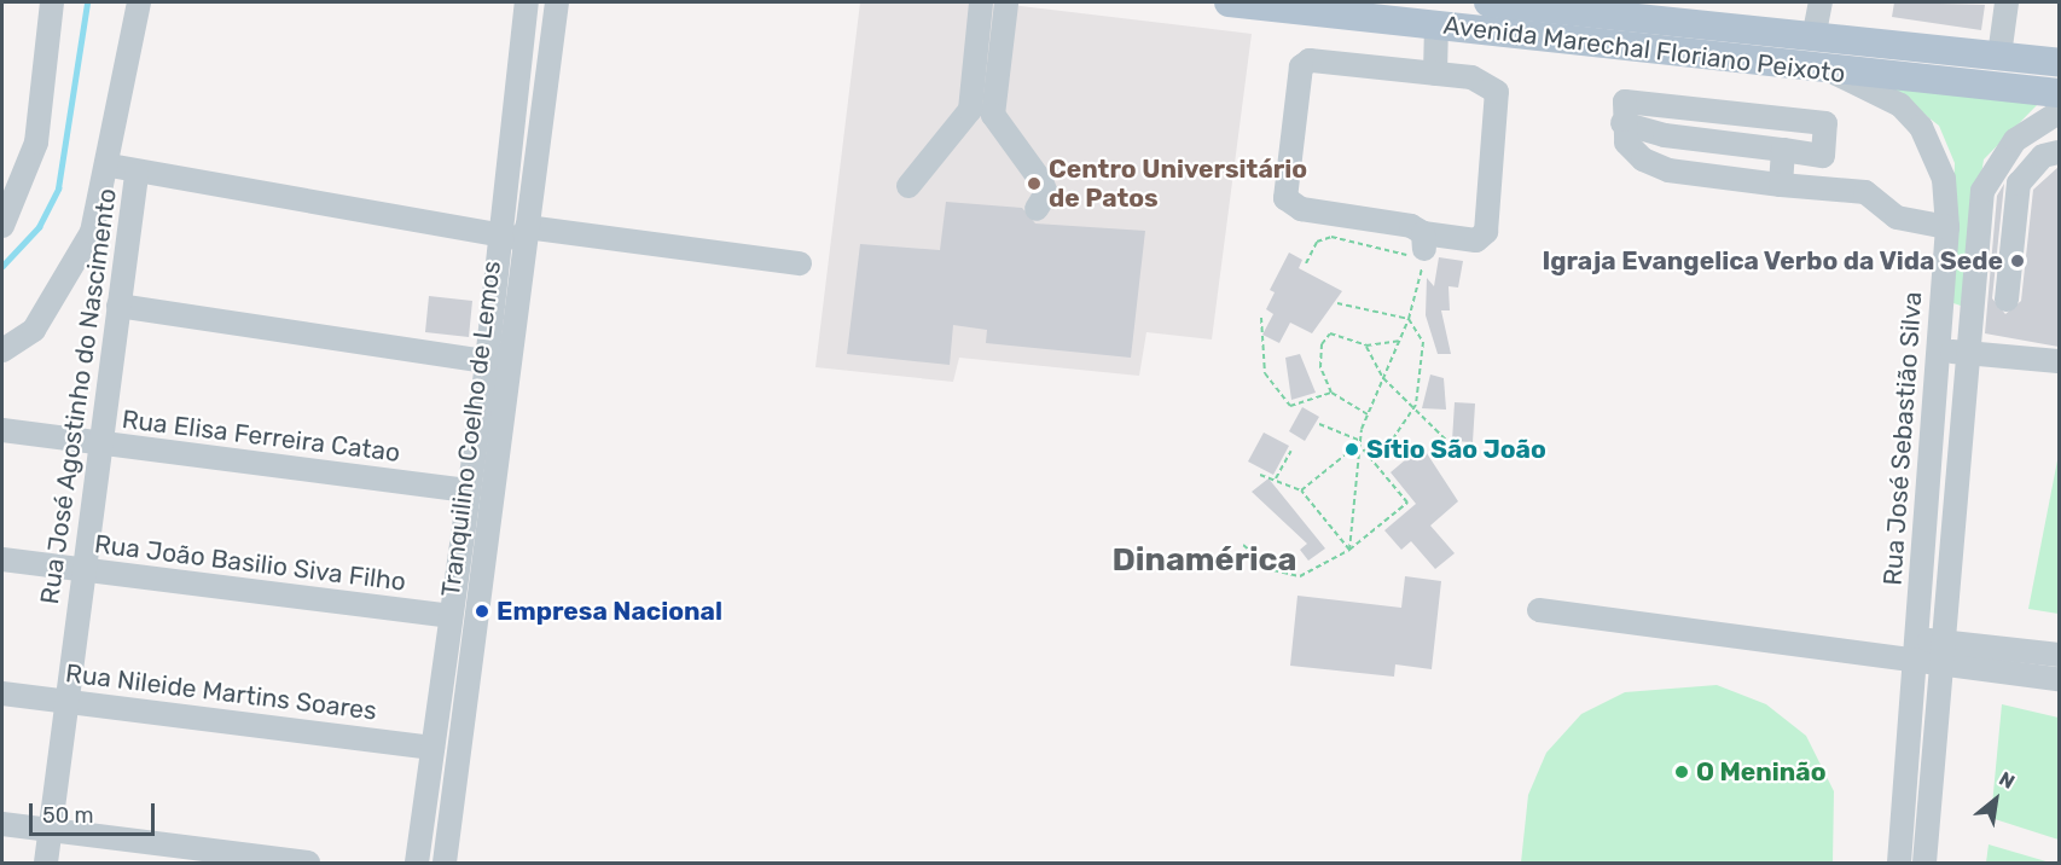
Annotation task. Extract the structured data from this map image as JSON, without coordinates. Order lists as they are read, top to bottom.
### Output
{
  "streets": {
    "main road": ["Avenida Marechal Floriano Peixoto"],
    "street": [
      "Rua José Agostinho do Nascimento",
      "Tranquilino Coelho de Lemos",
      "Rua Elisa Ferreira Catao",
      "Rua José Sebastião Silva",
      "Rua João Basilio Siva Filho",
      "Rua Nileide Martins Soares"
    ]
  },
  "crossings": [
    ["Avenida Marechal Floriano Peixoto", "Rua José Sebastião Silva"],
    ["Rua José Agostinho do Nascimento", "Tranquilino Coelho de Lemos"],
    ["Rua José Agostinho do Nascimento", "Rua Elisa Ferreira Catao"],
    ["Rua José Agostinho do Nascimento", "Rua João Basilio Siva Filho"],
    ["Rua José Agostinho do Nascimento", "Rua Nileide Martins Soares"],
    ["Tranquilino Coelho de Lemos", "Rua Elisa Ferreira Catao"],
    ["Tranquilino Coelho de Lemos", "Rua João Basilio Siva Filho"],
    ["Tranquilino Coelho de Lemos", "Rua Nileide Martins Soares"]
  ],
  "districts": ["Dinamérica"],
  "places": [
    "Centro Universitário de Patos",
    "Igraja Evangelica Verbo da Vida Sede",
    "Sítio São João",
    "Empresa Nacional",
    "O Meninão"
  ],
  "scale_bar": "50 m",
  "north": "top right"
}
